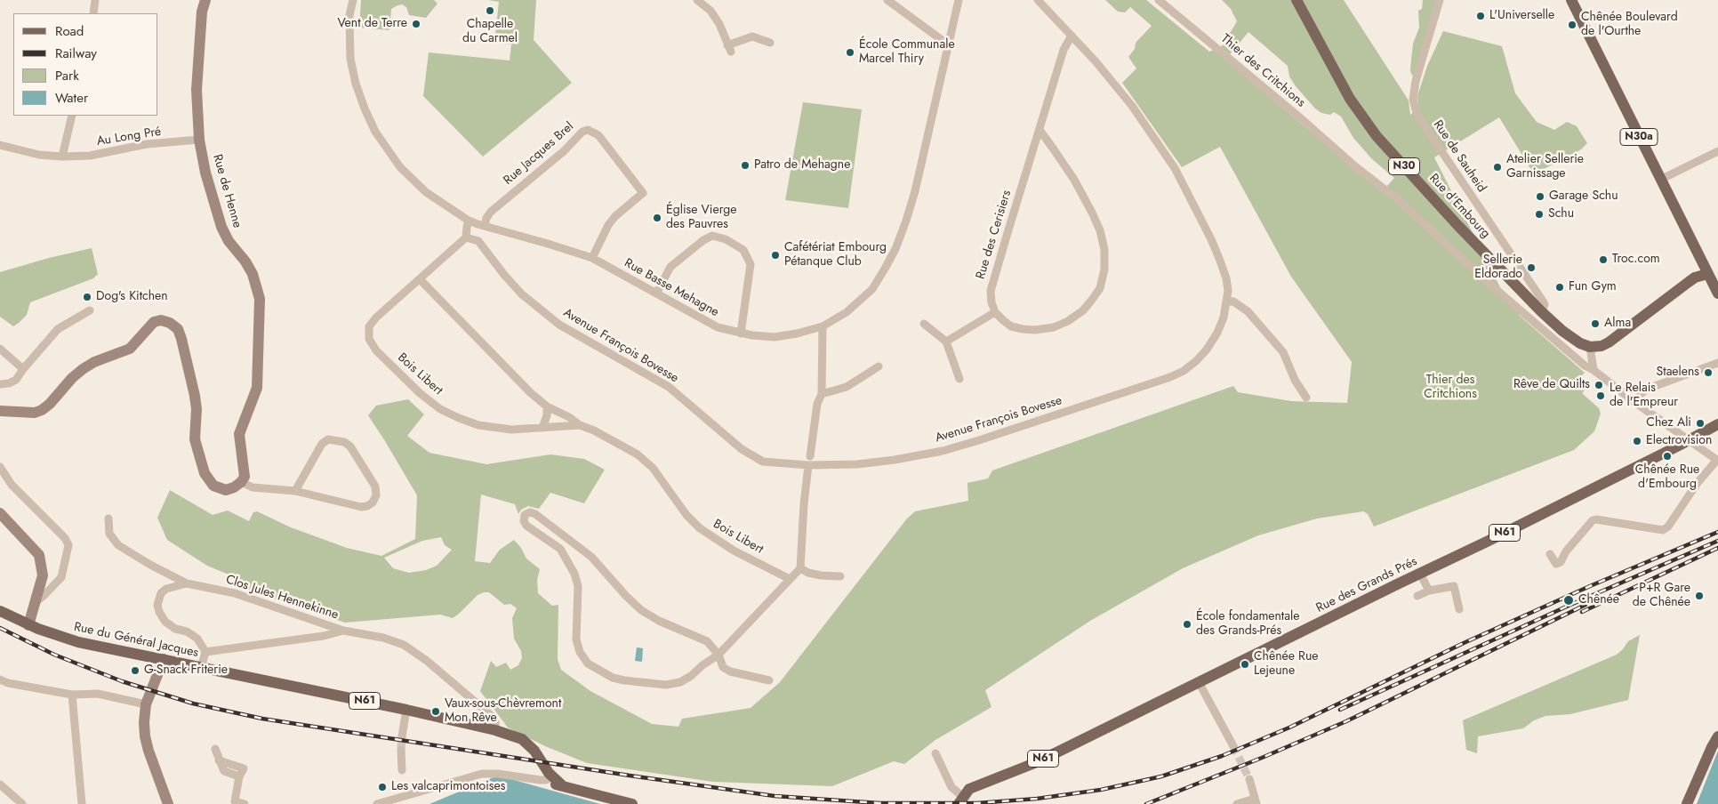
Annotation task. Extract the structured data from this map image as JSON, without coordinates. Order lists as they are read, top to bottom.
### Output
{
  "streets": {
    "main road": [
      "N30a",
      "N30",
      "Rue d'Embourg",
      "N61",
      "Rue des Grands Prés",
      "Rue du Général Jacques"
    ],
    "street": [
      "Thier des Critchions",
      "Au Long Pré",
      "Rue Jacques Brel",
      "Rue de Sauheid",
      "Rue de Henne",
      "Rue des Cerisiers",
      "Rue Basse Mehagne",
      "Avenue François Bovesse",
      "Bois Libert",
      "Clos Jules Hennekinne"
    ]
  },
  "crossings": [
    ["Au Long Pré", "Rue de Henne"],
    ["Rue Jacques Brel", "Rue Basse Mehagne"],
    ["Rue de Sauheid", "N30"],
    ["Rue de Sauheid", "Rue d'Embourg"],
    ["N30", "Rue d'Embourg"],
    ["Rue des Cerisiers", "Avenue François Bovesse"],
    ["Avenue François Bovesse", "Bois Libert"],
    ["Clos Jules Hennekinne", "Rue du Général Jacques"]
  ],
  "parks": ["Thier des Critchions"],
  "places": [
    "Chapelle du Carmel",
    "L'Universelle",
    "Vent de Terre",
    "Chênée Boulevard de l'Ourthe",
    "École Communale Marcel Thiry",
    "Patro de Mehagne",
    "Atelier Sellerie Garnissage",
    "Garage Schu",
    "Schu",
    "Église Vierge des Pauvres",
    "Cafétériat Embourg Pétanque Club",
    "Troc.com",
    "Sellerie Eldorado",
    "Fun Gym",
    "Dog's Kitchen",
    "Alma",
    "Staelens",
    "Rêve de Quilts",
    "Le Relais de l'Empreur",
    "Chez Ali",
    "Electrovision",
    "Chênée Rue d'Embourg",
    "P+R Gare de Chênée",
    "Chênée",
    "École fondamentale des Grands-Prés",
    "Chênée Rue Lejeune",
    "G-Snack Friterie",
    "Vaux-sous-Chèvremont Mon Rêve",
    "Les valcaprimontoises"
  ],
  "legend": [
    "Road",
    "Railway",
    "Park",
    "Water"
  ]
}
